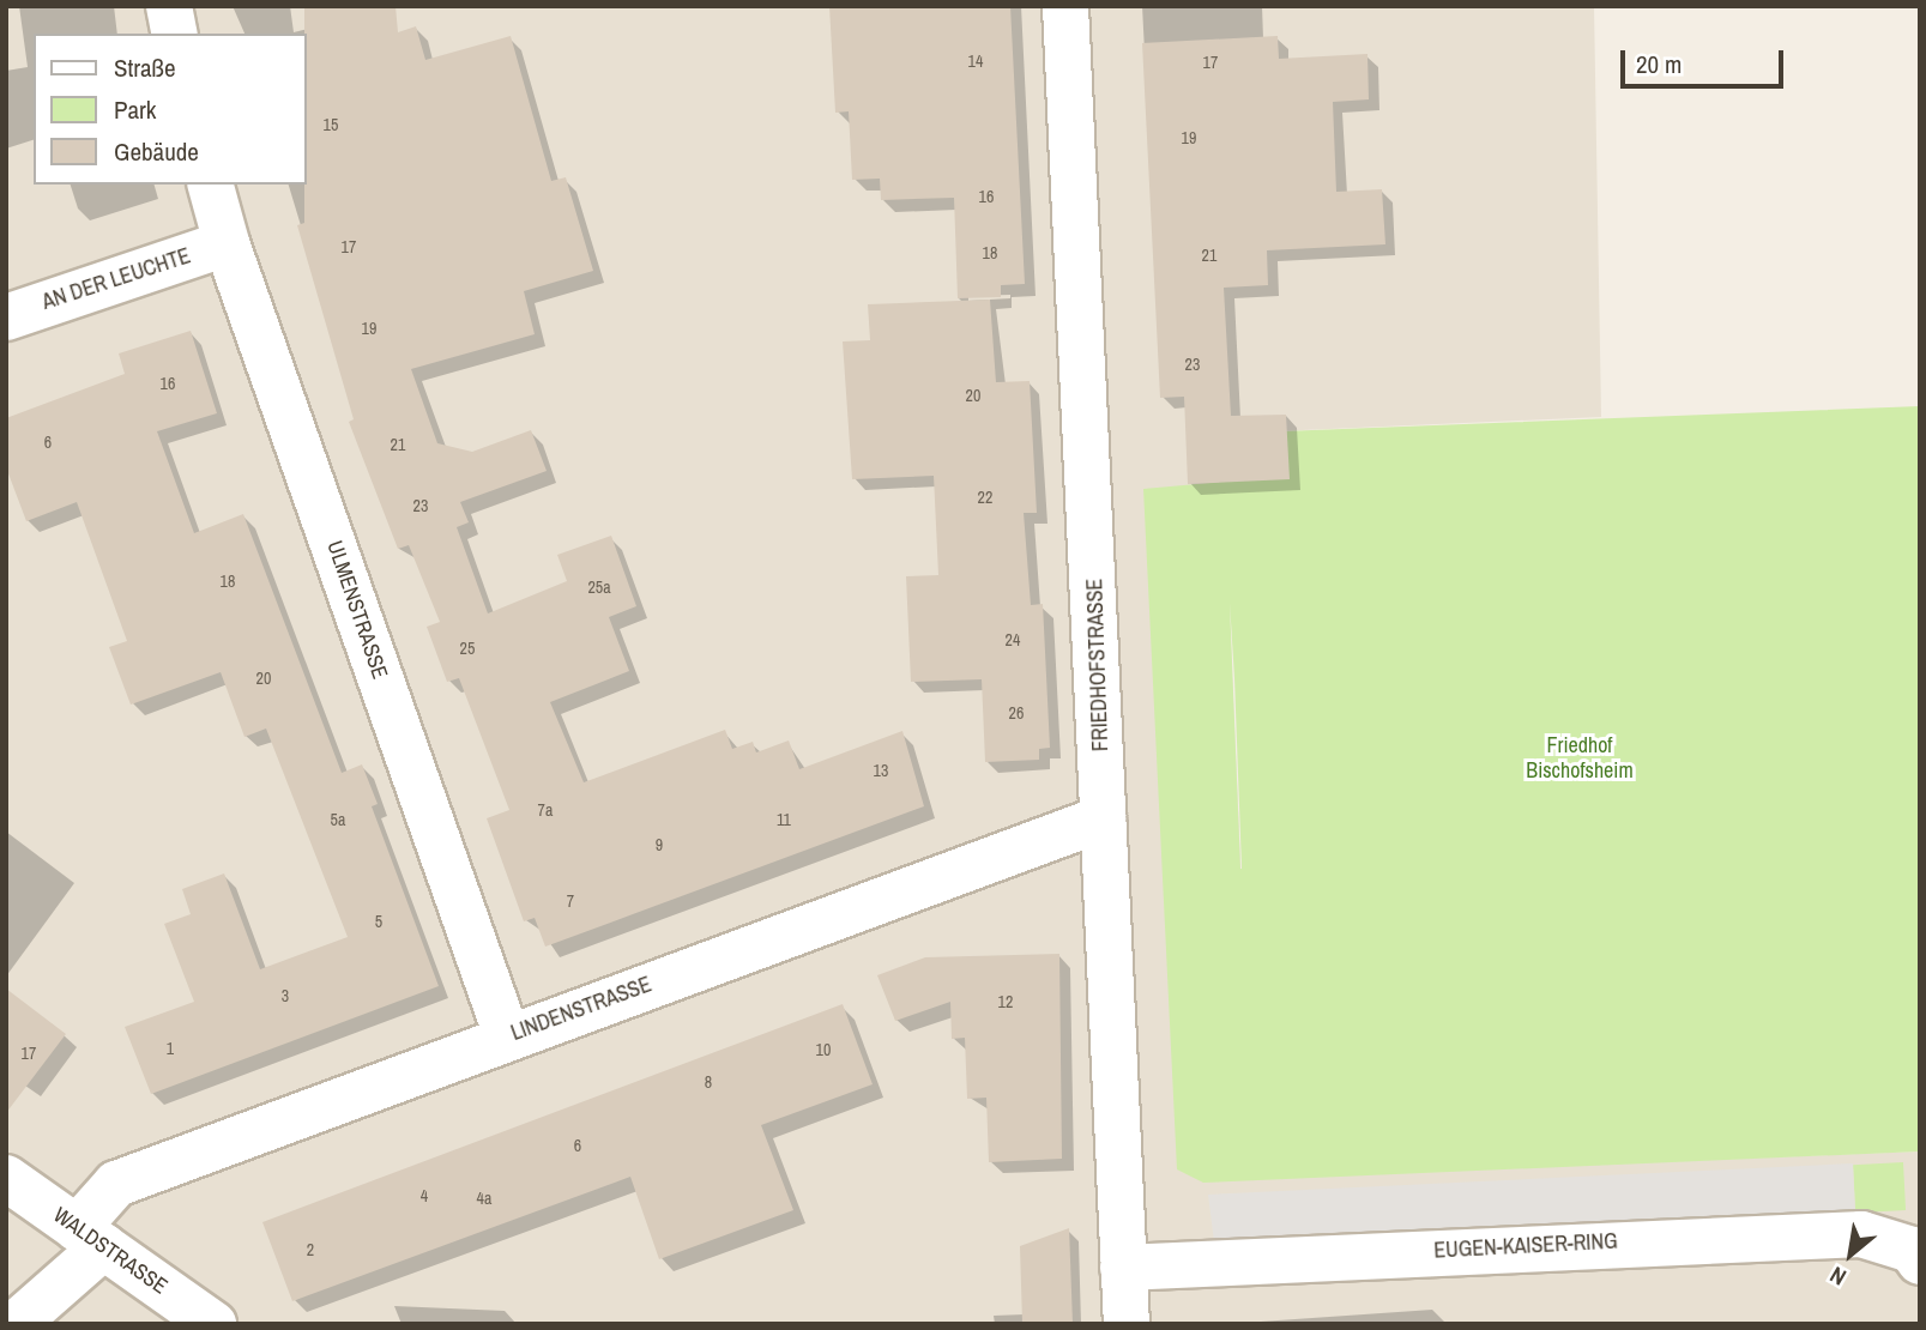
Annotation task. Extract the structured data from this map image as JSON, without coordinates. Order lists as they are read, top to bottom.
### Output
{
  "streets": {
    "street": [
      "AN DER LEUCHTE",
      "ULMENSTRASSE",
      "FRIEDHOFSTRASSE",
      "LINDENSTRASSE",
      "EUGEN-KAISER-RING",
      "WALDSTRASSE"
    ]
  },
  "crossings": [
    ["AN DER LEUCHTE", "ULMENSTRASSE"],
    ["ULMENSTRASSE", "LINDENSTRASSE"],
    ["FRIEDHOFSTRASSE", "LINDENSTRASSE"],
    ["FRIEDHOFSTRASSE", "EUGEN-KAISER-RING"],
    ["LINDENSTRASSE", "WALDSTRASSE"]
  ],
  "parks": ["Friedhof Bischofsheim"],
  "house_numbers": [
    "14",
    "17",
    "15",
    "19",
    "16",
    "17",
    "18",
    "21",
    "19",
    "23",
    "16",
    "20",
    "6",
    "21",
    "22",
    "23",
    "18",
    "25a",
    "24",
    "25",
    "20",
    "26",
    "13",
    "7a",
    "5a",
    "11",
    "9",
    "7",
    "5",
    "3",
    "12",
    "1",
    "10",
    "17",
    "8",
    "6",
    "4",
    "4a",
    "2"
  ],
  "legend": ["Straße", "Park", "Gebäude"],
  "scale_bar": "20 m",
  "north": "bottom left"
}
